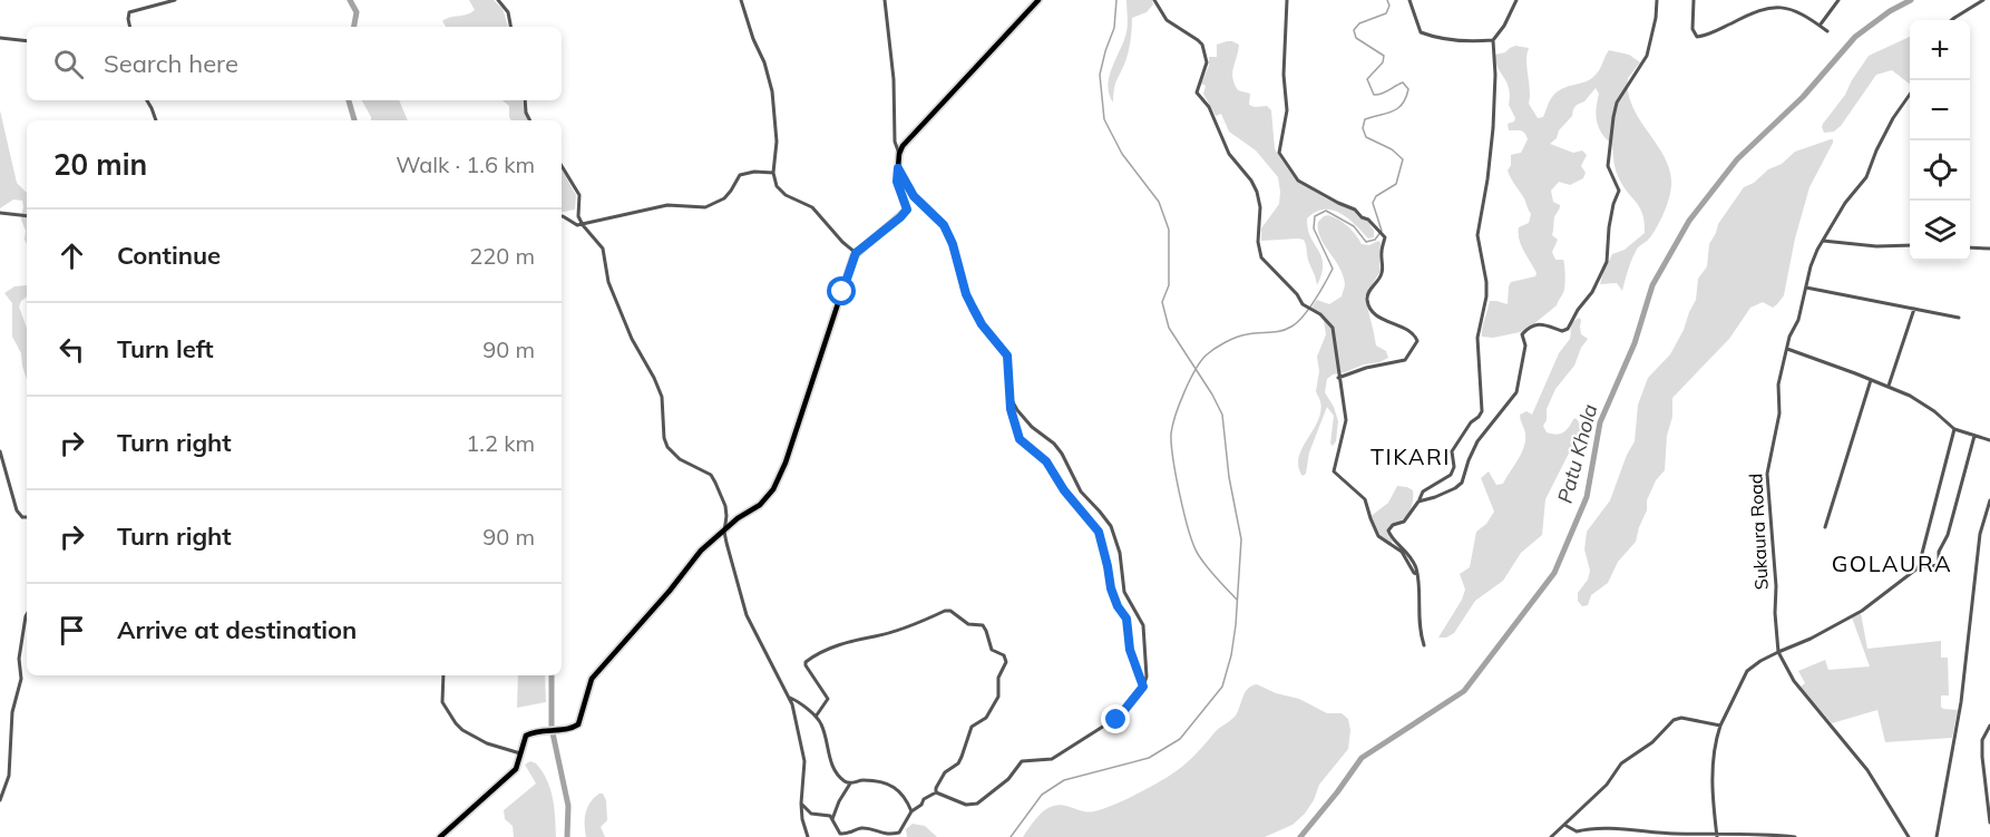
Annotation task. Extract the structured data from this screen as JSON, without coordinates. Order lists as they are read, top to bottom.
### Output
{
  "streets": {
    "street": ["Sukaura Road"]
  },
  "districts": ["TIKARI", "GOLAURA"],
  "water": ["Patu Khola"],
  "page": {
    "map_buttons": ["+", "−"],
    "search": "Search here",
    "heading": ["20 min", "Walk · 1.6 km"],
    "list": [
      ["Continue", "220 m"],
      ["Turn left", "90 m"],
      ["Turn right", "1.2 km"],
      ["Turn right", "90 m"],
      "Arrive at destination"
    ]
  }
}
